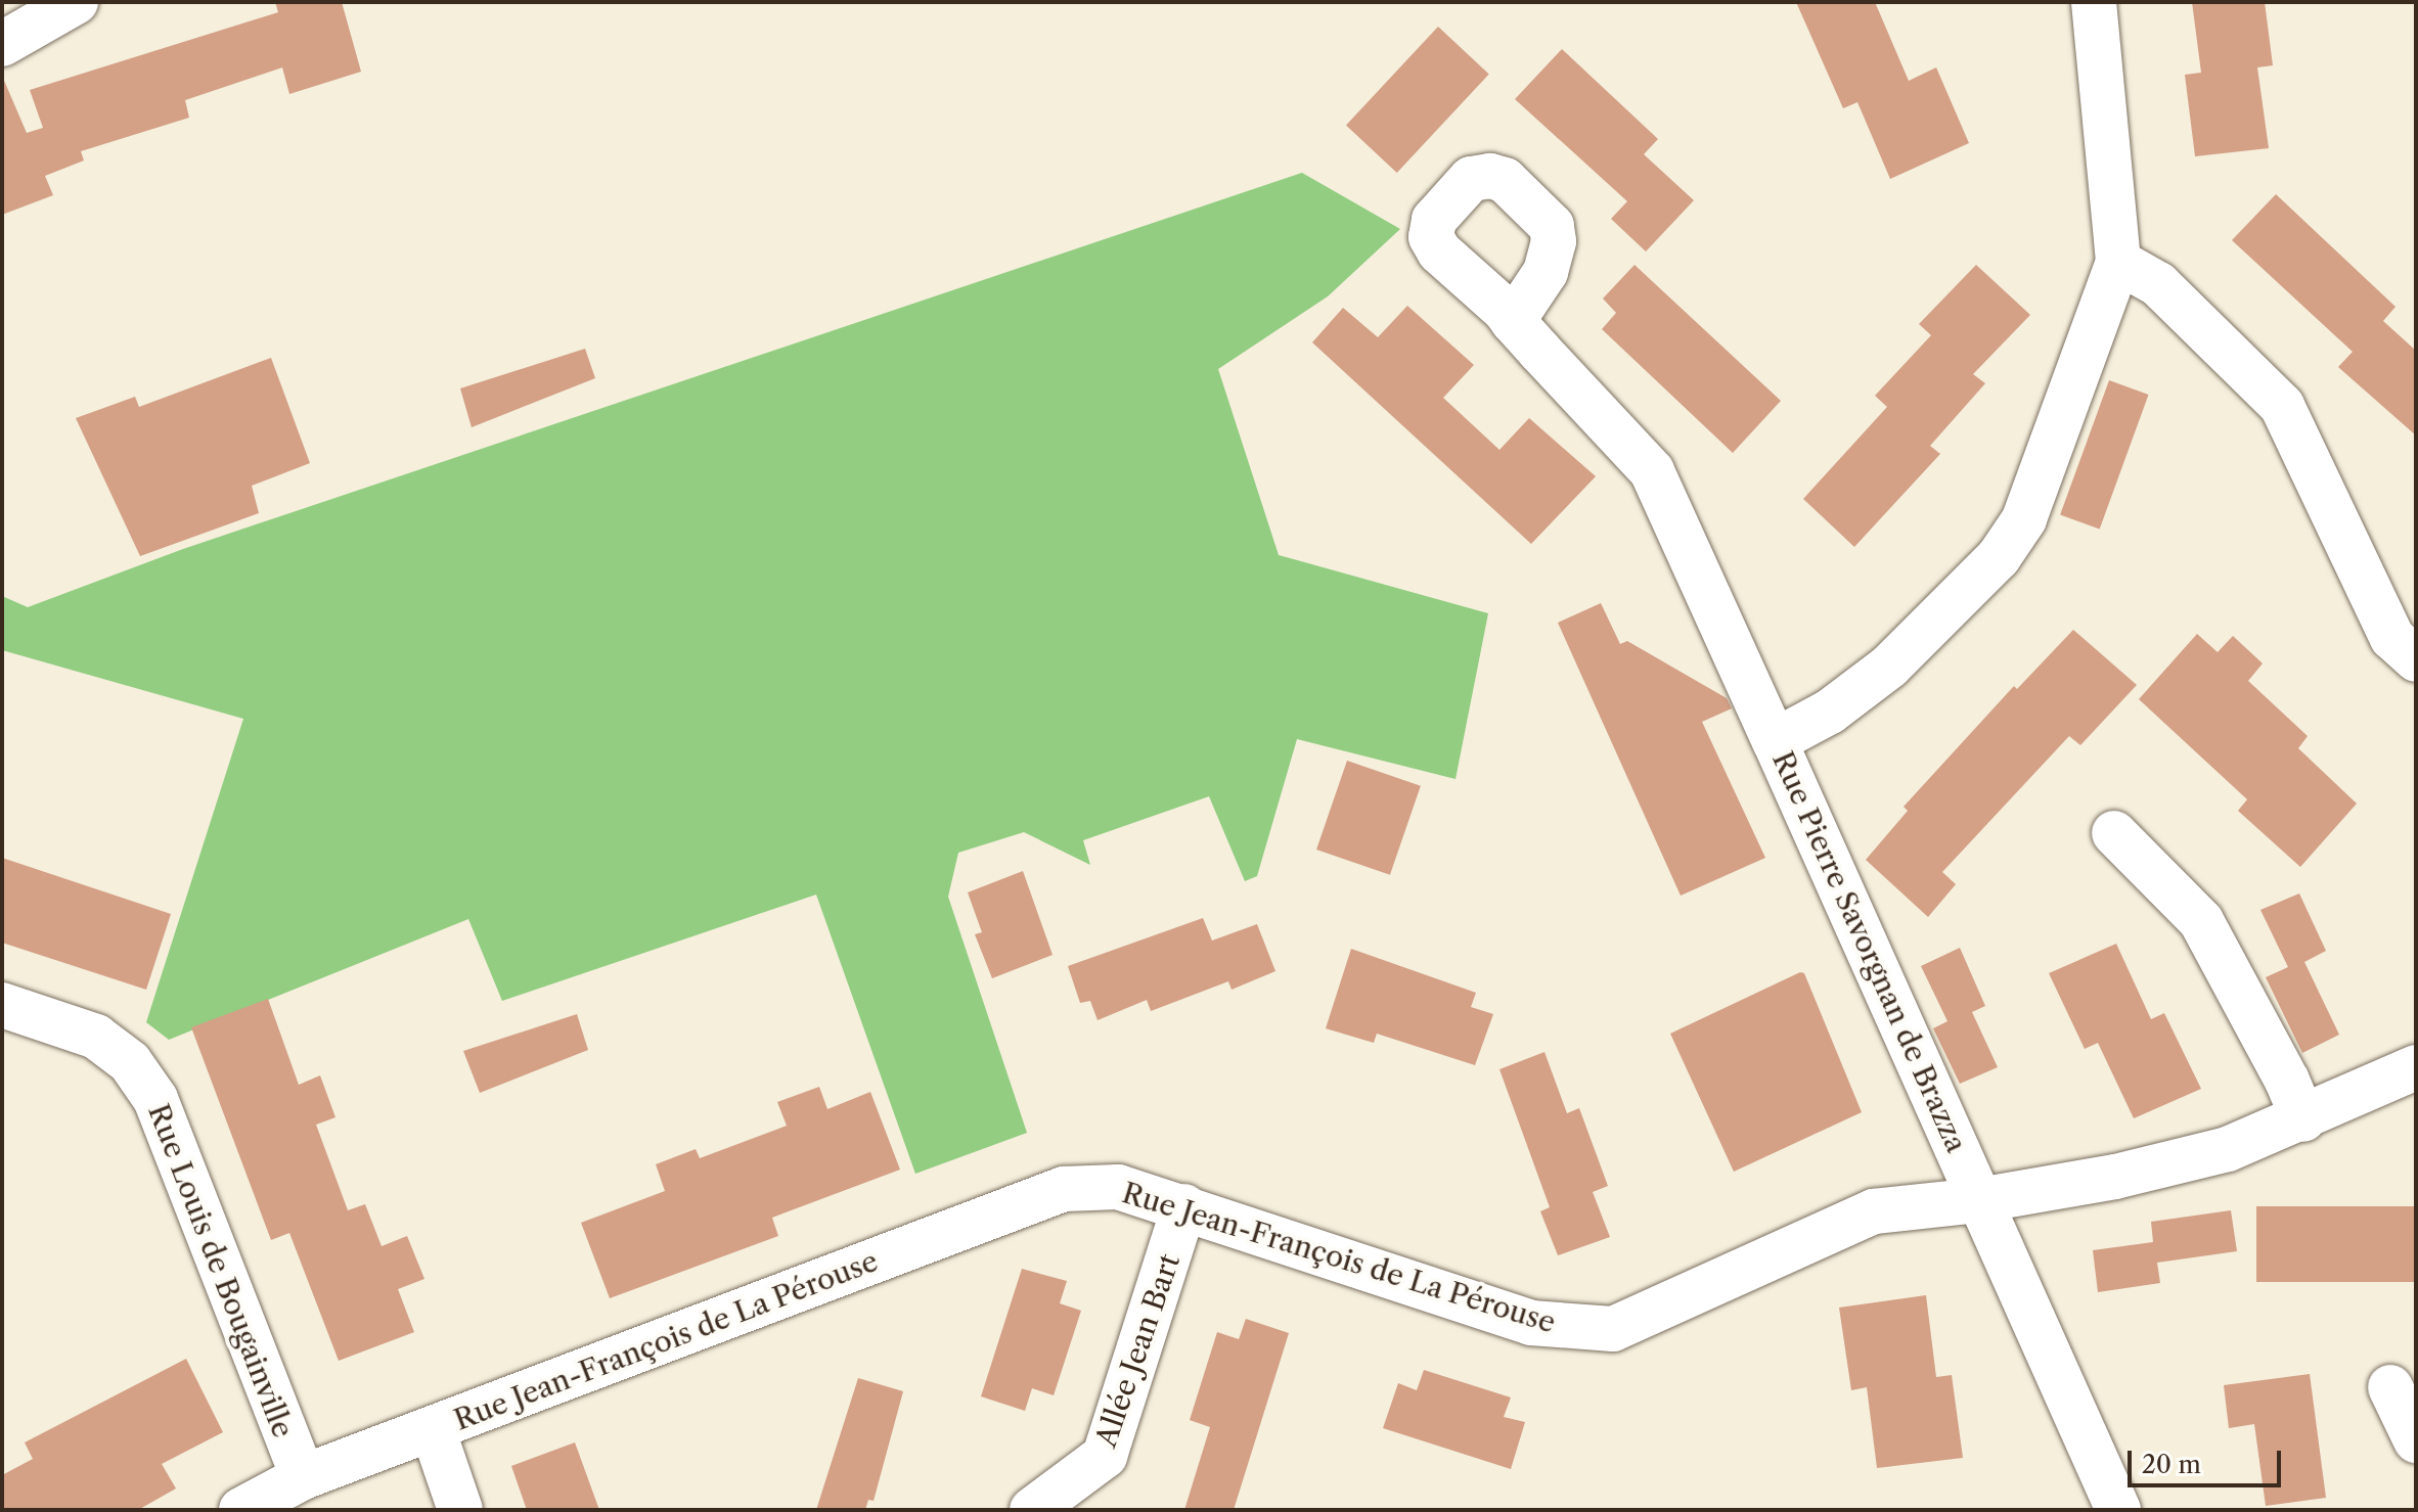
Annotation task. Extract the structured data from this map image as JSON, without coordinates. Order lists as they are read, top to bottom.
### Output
{
  "streets": {
    "street": [
      "Rue Pierre Savorgnan de Brazza",
      "Rue Jean-François de La Pérouse",
      "Rue Louis de Bougainville",
      "Allée Jean Bart"
    ]
  },
  "crossings": [
    ["Rue Pierre Savorgnan de Brazza", "Rue Jean-François de La Pérouse"],
    ["Rue Jean-François de La Pérouse", "Rue Louis de Bougainville"],
    ["Rue Jean-François de La Pérouse", "Allée Jean Bart"]
  ],
  "scale_bar": "20 m"
}
